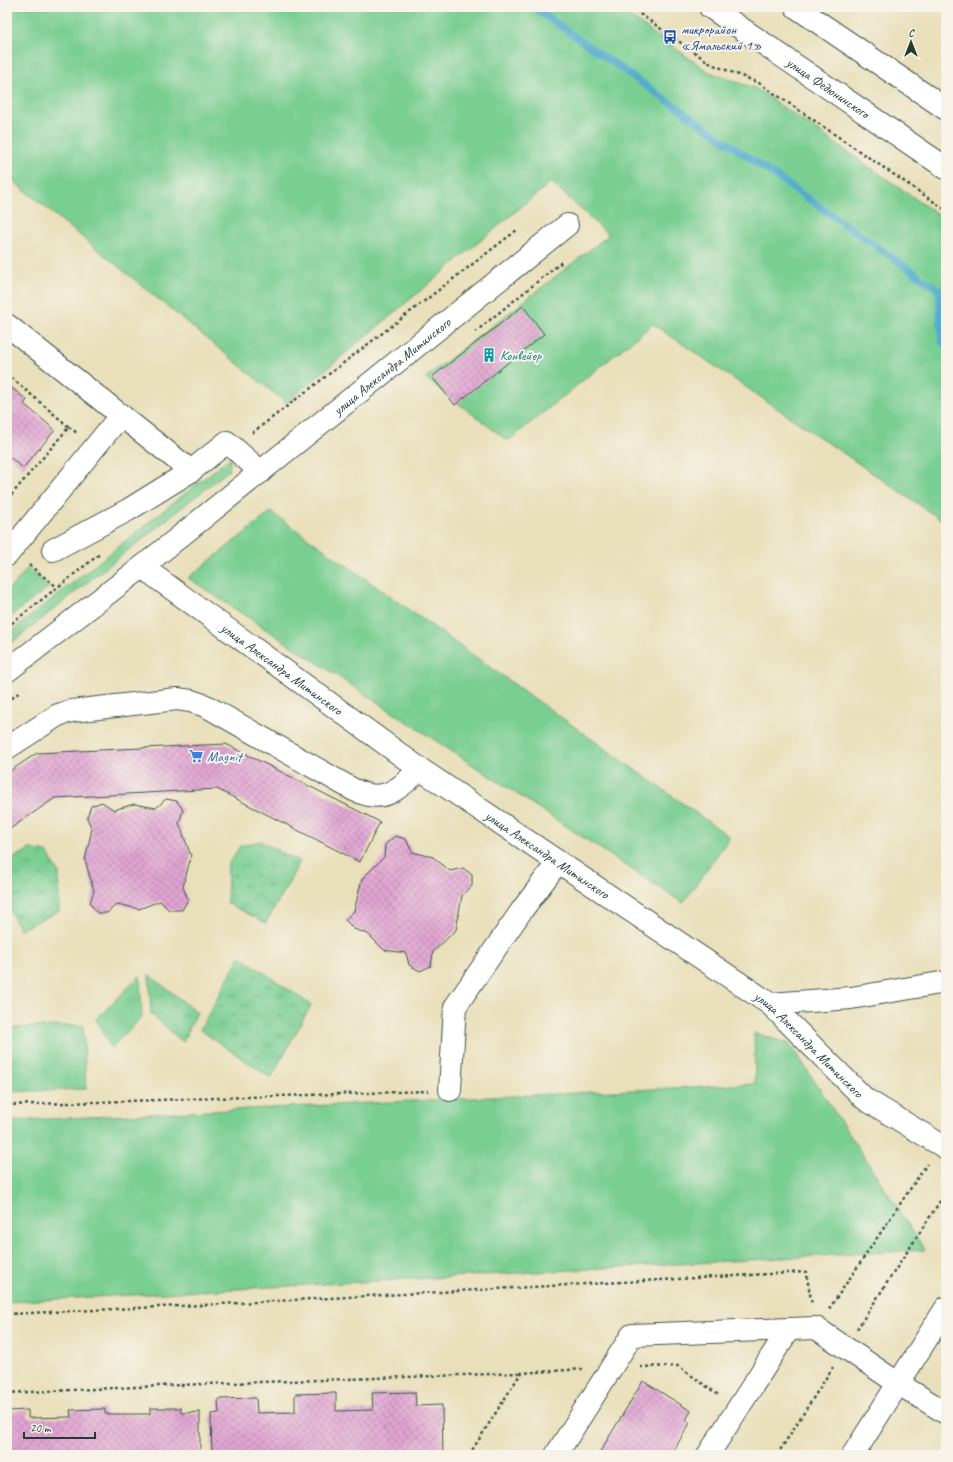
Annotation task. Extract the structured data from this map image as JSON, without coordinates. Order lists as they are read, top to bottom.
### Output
{
  "streets": {
    "main road": ["улица Федюнинского", "улица Александра Митинского"]
  },
  "places": {
    "bus stop": ["микрорайон «Ямальский 1»"],
    "building": ["Конвейер"],
    "supermarket": ["Magnit"]
  },
  "scale_bar": "20 m",
  "north": "top"
}
